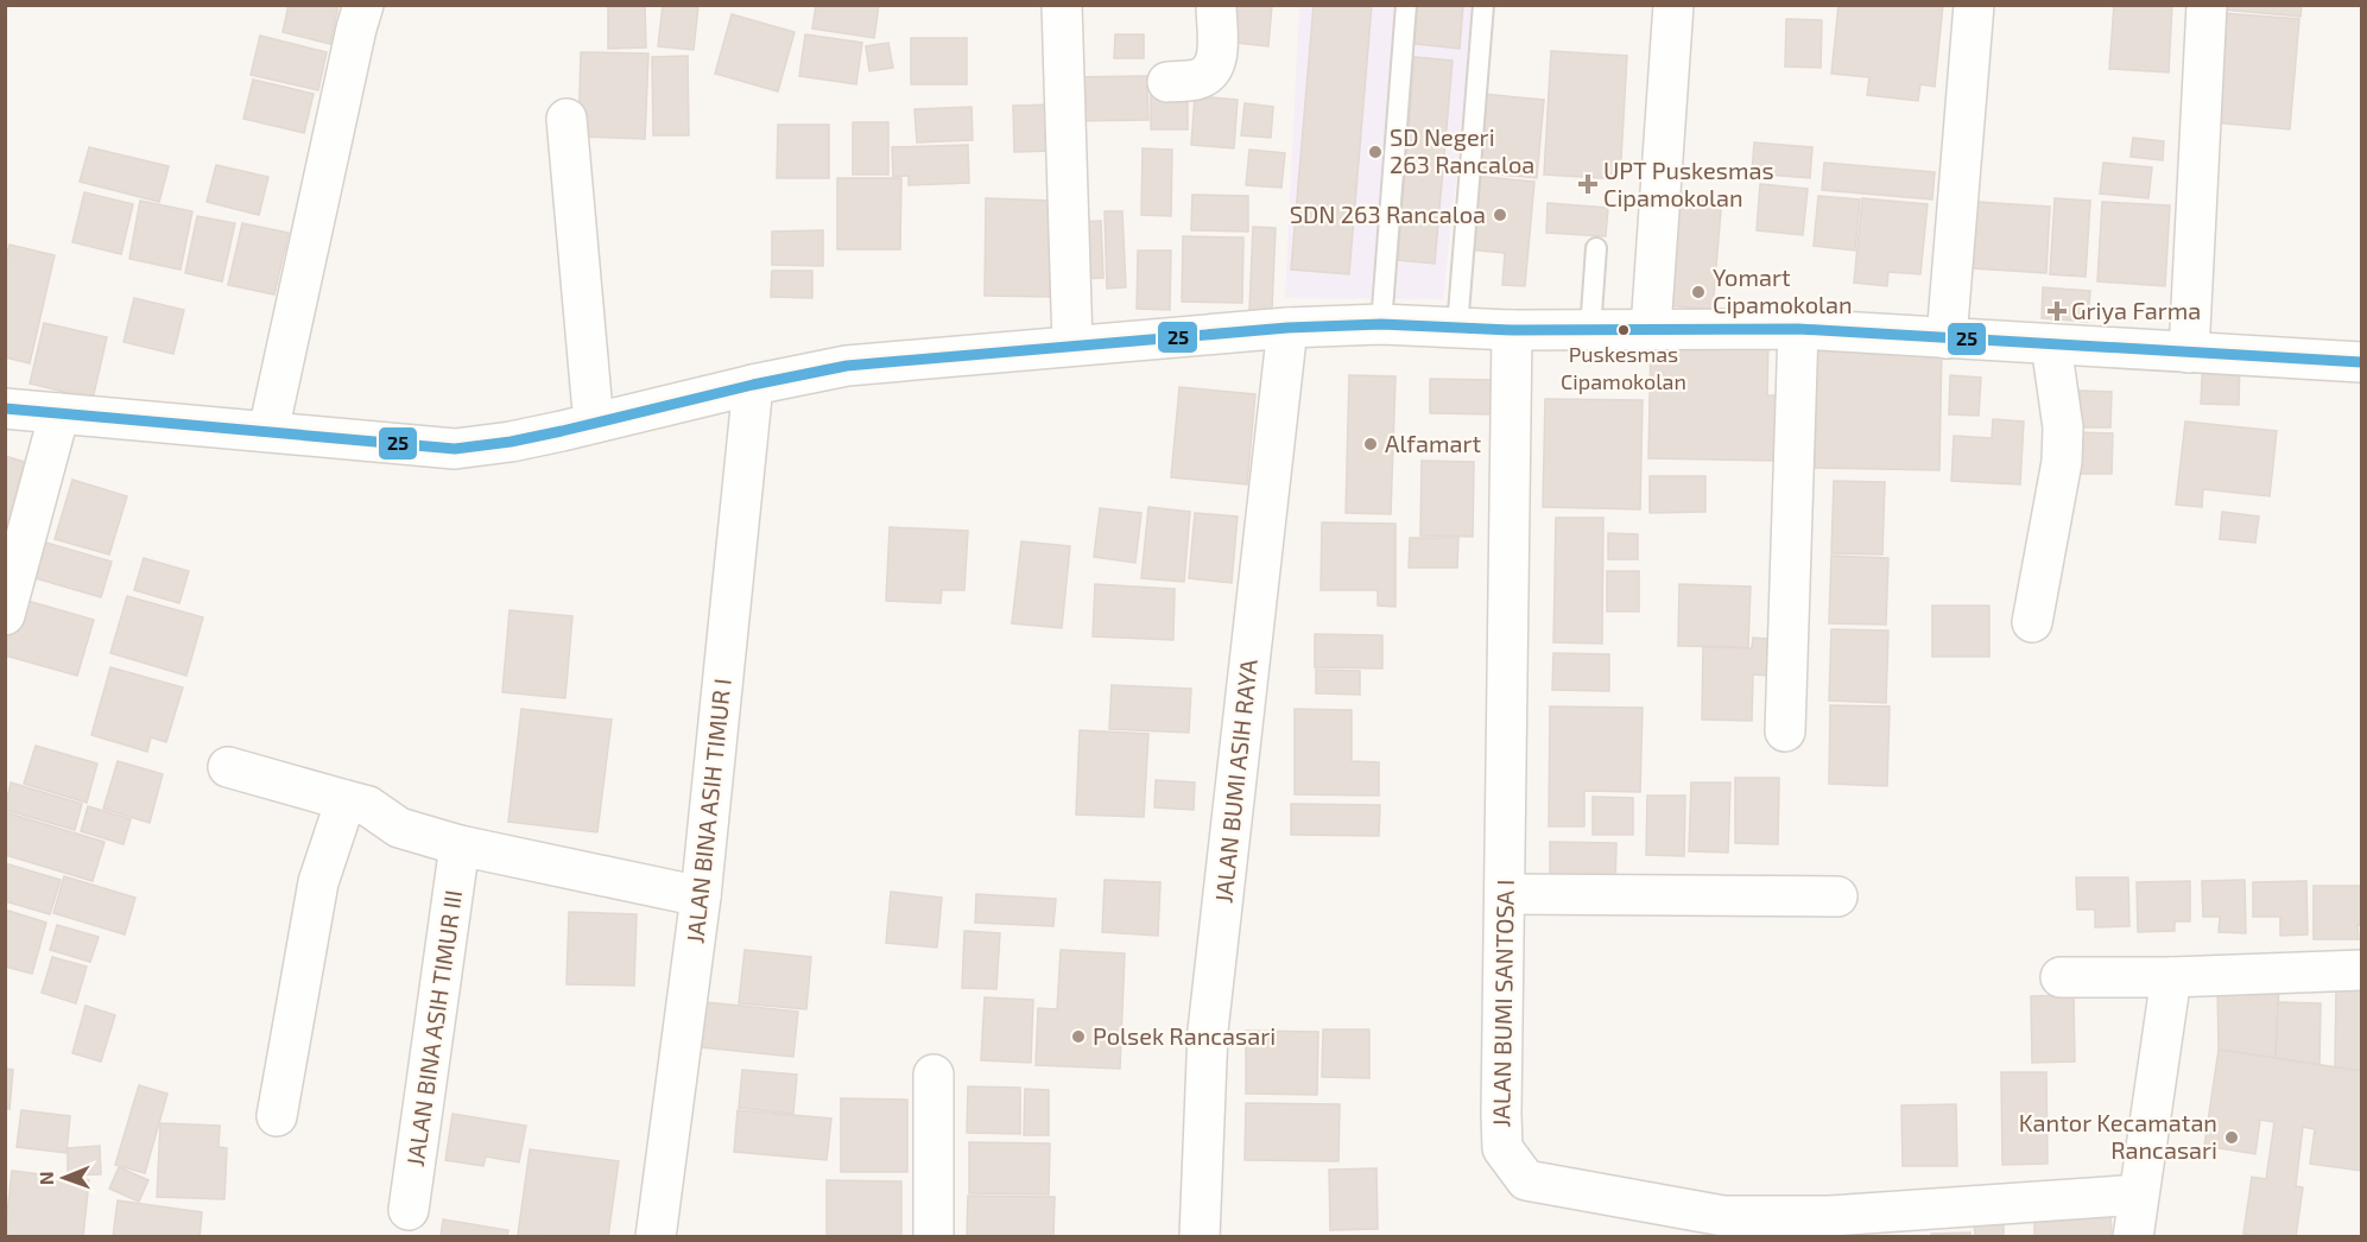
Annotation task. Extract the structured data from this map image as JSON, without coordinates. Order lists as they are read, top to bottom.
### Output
{
  "streets": {
    "street": [
      "JALAN BUMI ASIH RAYA",
      "JALAN BINA ASIH TIMUR I",
      "JALAN BUMI SANTOSA I",
      "JALAN BINA ASIH TIMUR III"
    ]
  },
  "places": {
    "other": [
      "SD Negeri 263 Rancaloa",
      "SDN 263 Rancaloa",
      "Yomart Cipamokolan",
      "Puskesmas Cipamokolan",
      "Alfamart",
      "Polsek Rancasari",
      "Kantor Kecamatan Rancasari"
    ],
    "health": ["UPT Puskesmas Cipamokolan", "Griya Farma"]
  },
  "lines": ["transit line 25"],
  "north": "left"
}
